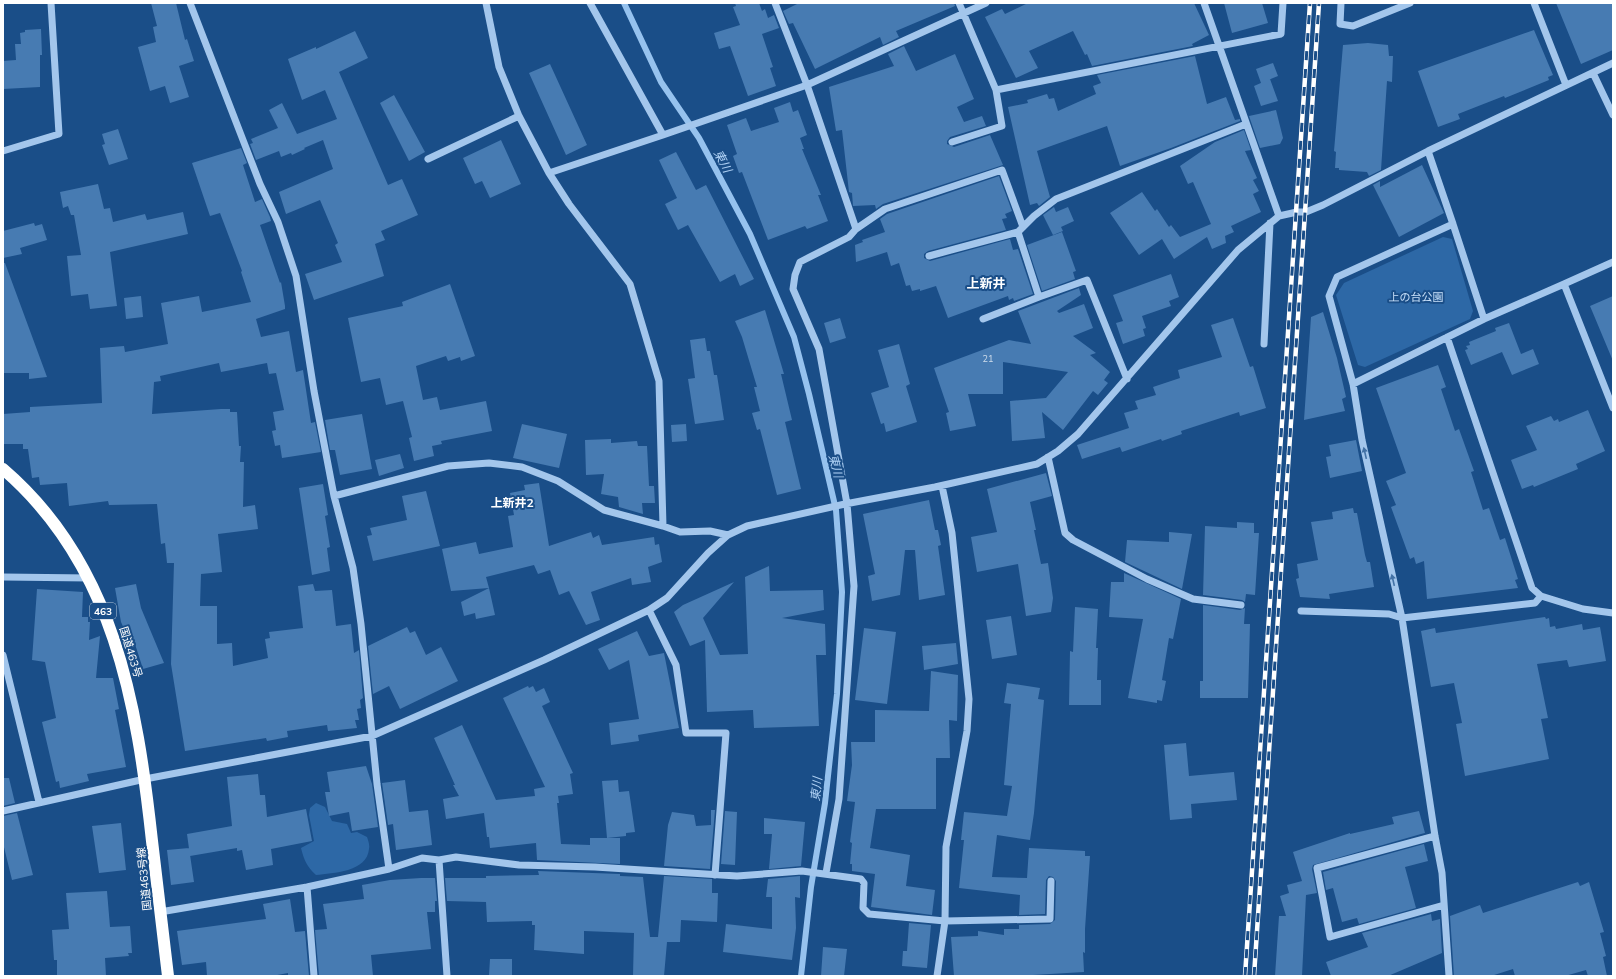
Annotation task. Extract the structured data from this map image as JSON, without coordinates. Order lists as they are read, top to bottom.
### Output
{
  "streets": {
    "highway": ["463", "国道463号", "国道463号線"]
  },
  "crossings": [
    ["国道463号", "国道463号線"]
  ],
  "districts": ["上新井", "上新井2"],
  "water": ["東川"],
  "parks": ["上の台公園"],
  "house_numbers": ["21"]
}
